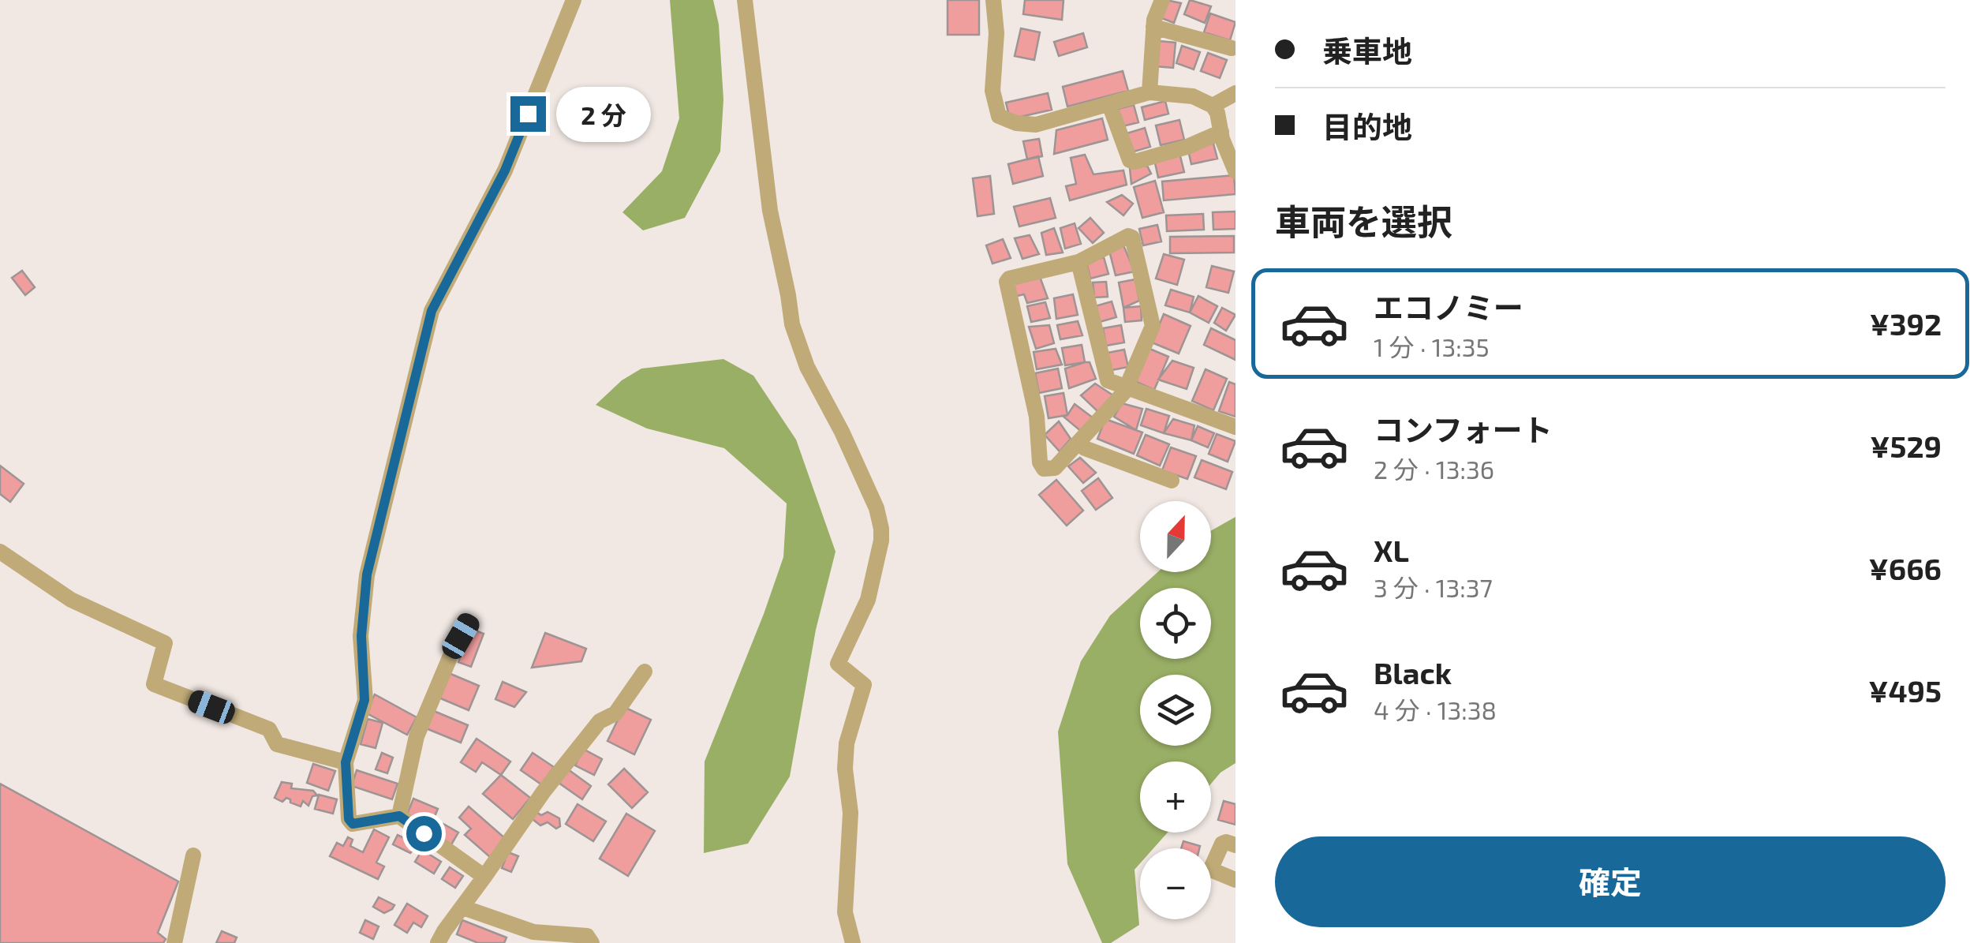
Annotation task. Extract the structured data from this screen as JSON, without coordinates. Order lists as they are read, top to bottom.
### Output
{
  "north": "top",
  "page": {
    "banner": ["乗車地", "目的地"],
    "bubble": "2 分",
    "heading": "車両を選択",
    "list": [
      {
        "name": "エコノミー",
        "note": "1 分 · 13:35",
        "value": "¥392"
      },
      {
        "name": "コンフォート",
        "note": "2 分 · 13:36",
        "value": "¥529"
      },
      {
        "name": "XL",
        "note": "3 分 · 13:37",
        "value": "¥666"
      },
      {
        "name": "Black",
        "note": "4 分 · 13:38",
        "value": "¥495"
      }
    ],
    "map_buttons": ["+", "−"],
    "buttons": "確定"
  }
}
